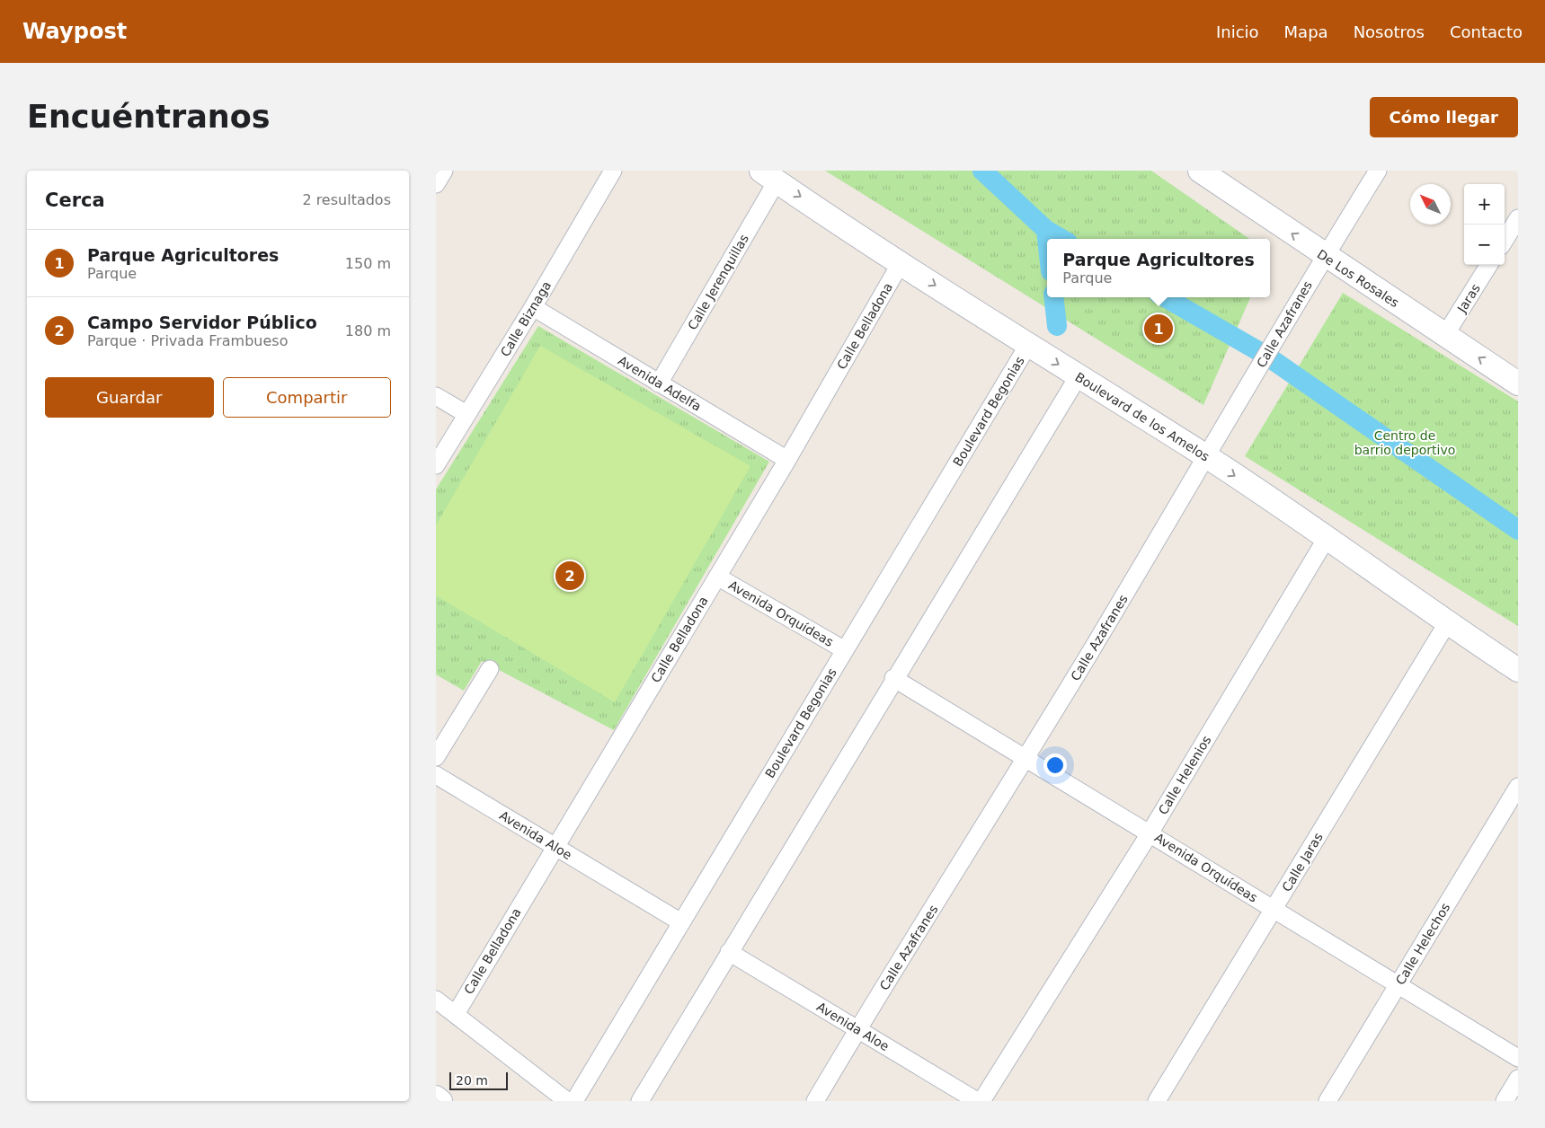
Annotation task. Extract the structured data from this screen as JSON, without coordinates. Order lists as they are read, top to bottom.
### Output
{
  "streets": {
    "main road": ["De Los Rosales", "Boulevard de los Amelos"],
    "street": [
      "Calle Jerenquillas",
      "Jaras",
      "Calle Biznaga",
      "Calle Azafranes",
      "Calle Belladona",
      "Avenida Adelfa",
      "Boulevard Begonias",
      "Avenida Orquídeas",
      "Calle Helenios",
      "Avenida Aloe",
      "Calle Jaras",
      "Calle Helechos"
    ]
  },
  "crossings": [
    ["De Los Rosales", "Jaras"],
    ["De Los Rosales", "Calle Azafranes"],
    ["Calle Jerenquillas", "Avenida Adelfa"],
    ["Calle Jerenquillas", "Boulevard de los Amelos"],
    ["Calle Biznaga", "Avenida Adelfa"],
    ["Calle Azafranes", "Boulevard de los Amelos"],
    ["Calle Azafranes", "Avenida Orquídeas"],
    ["Calle Azafranes", "Avenida Aloe"],
    ["Calle Belladona", "Avenida Adelfa"],
    ["Calle Belladona", "Boulevard de los Amelos"],
    ["Calle Belladona", "Avenida Orquídeas"],
    ["Calle Belladona", "Avenida Aloe"],
    ["Boulevard Begonias", "Boulevard de los Amelos"],
    ["Boulevard Begonias", "Avenida Orquídeas"],
    ["Boulevard Begonias", "Avenida Aloe"],
    ["Boulevard de los Amelos", "Calle Helenios"],
    ["Boulevard de los Amelos", "Calle Jaras"],
    ["Avenida Orquídeas", "Calle Helenios"],
    ["Avenida Orquídeas", "Calle Jaras"],
    ["Avenida Orquídeas", "Calle Helechos"]
  ],
  "one_way": ["De Los Rosales", "Boulevard de los Amelos"],
  "parks": ["Centro de barrio deportivo"],
  "scale_bar": "20 m",
  "north": "top left",
  "page": {
    "header": "Waypost",
    "nav": [
      "Inicio",
      "Mapa",
      "Nosotros",
      "Contacto"
    ],
    "buttons": [
      "Cómo llegar",
      ["Guardar", "Compartir"]
    ],
    "title": "Encuéntranos",
    "heading": ["Cerca", "2 resultados"],
    "map_buttons": ["+", "−"],
    "list": [
      {
        "mark": "1",
        "name": "Parque Agricultores",
        "note": "Parque",
        "value": "150 m"
      },
      {
        "mark": "2",
        "name": "Campo Servidor Público",
        "note": "Parque · Privada Frambueso",
        "value": "180 m"
      }
    ],
    "popup": ["Parque Agricultores", "Parque"],
    "pins": ["1", "2"],
    "scale": "20 m"
  }
}
